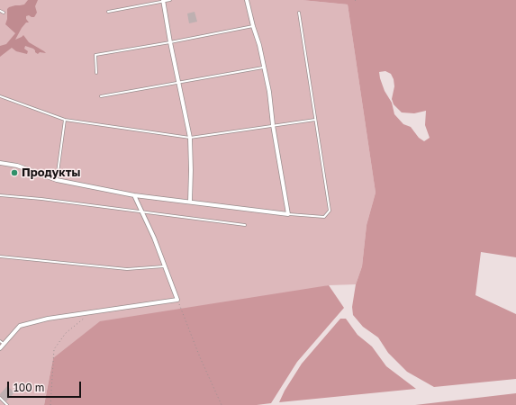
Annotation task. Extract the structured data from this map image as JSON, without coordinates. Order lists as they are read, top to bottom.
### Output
{
  "places": ["Продукты"],
  "scale_bar": "100 m"
}
